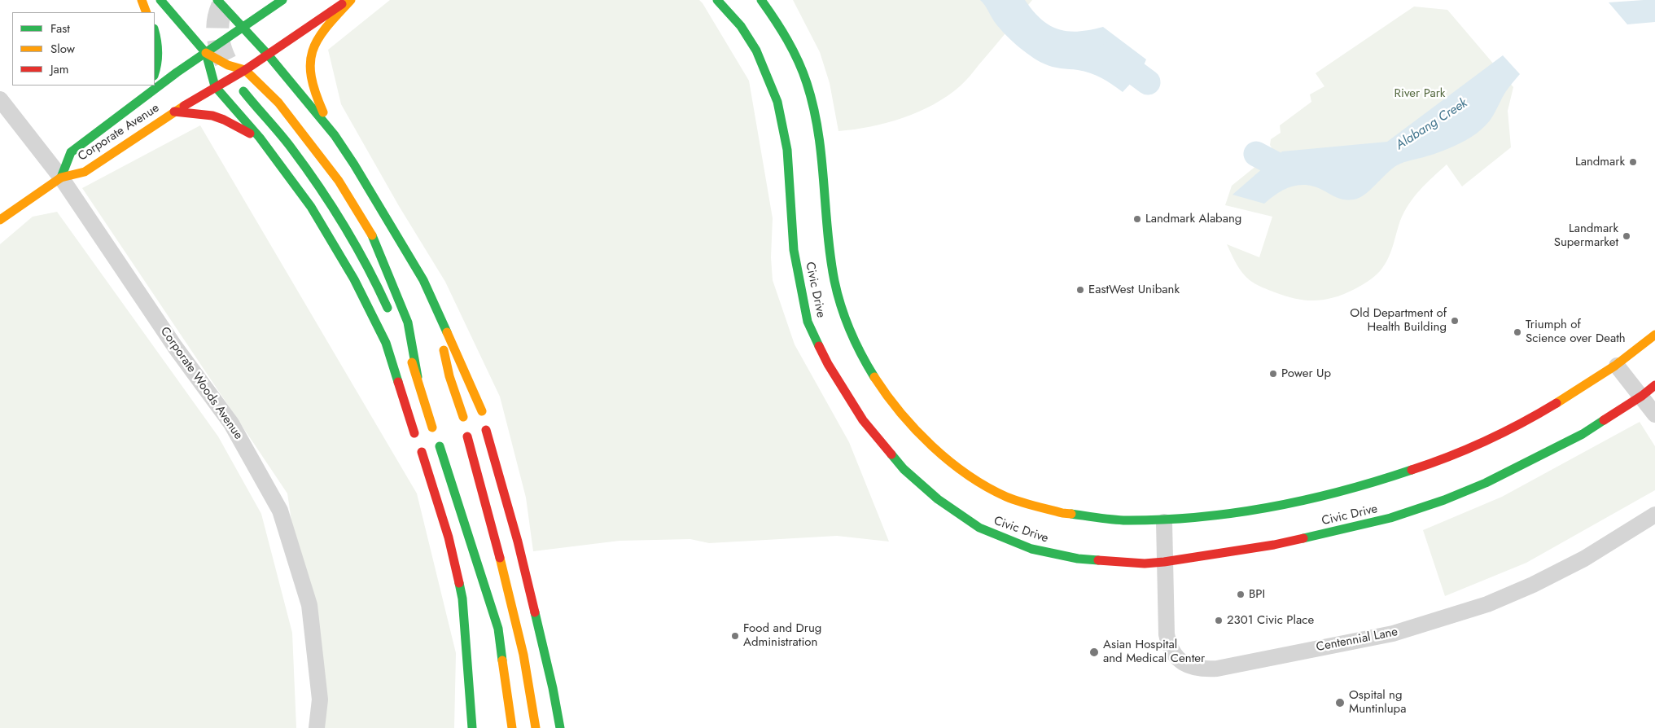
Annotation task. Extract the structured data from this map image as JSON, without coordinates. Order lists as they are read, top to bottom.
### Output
{
  "streets": {
    "main road": ["Corporate Avenue", "Civic Drive"],
    "street": ["Corporate Woods Avenue", "Centennial Lane"]
  },
  "crossings": [
    ["Corporate Avenue", "Corporate Woods Avenue"],
    ["Civic Drive", "Centennial Lane"]
  ],
  "water": ["Alabang Creek"],
  "parks": ["River Park"],
  "places": [
    "Landmark",
    "Landmark Alabang",
    "Landmark Supermarket",
    "EastWest Unibank",
    "Old Department of Health Building",
    "Triumph of Science over Death",
    "Power Up",
    "BPI",
    "2301 Civic Place",
    "Food and Drug Administration",
    "Asian Hospital and Medical Center",
    "Ospital ng Muntinlupa"
  ],
  "legend": ["Fast", "Slow", "Jam"]
}
